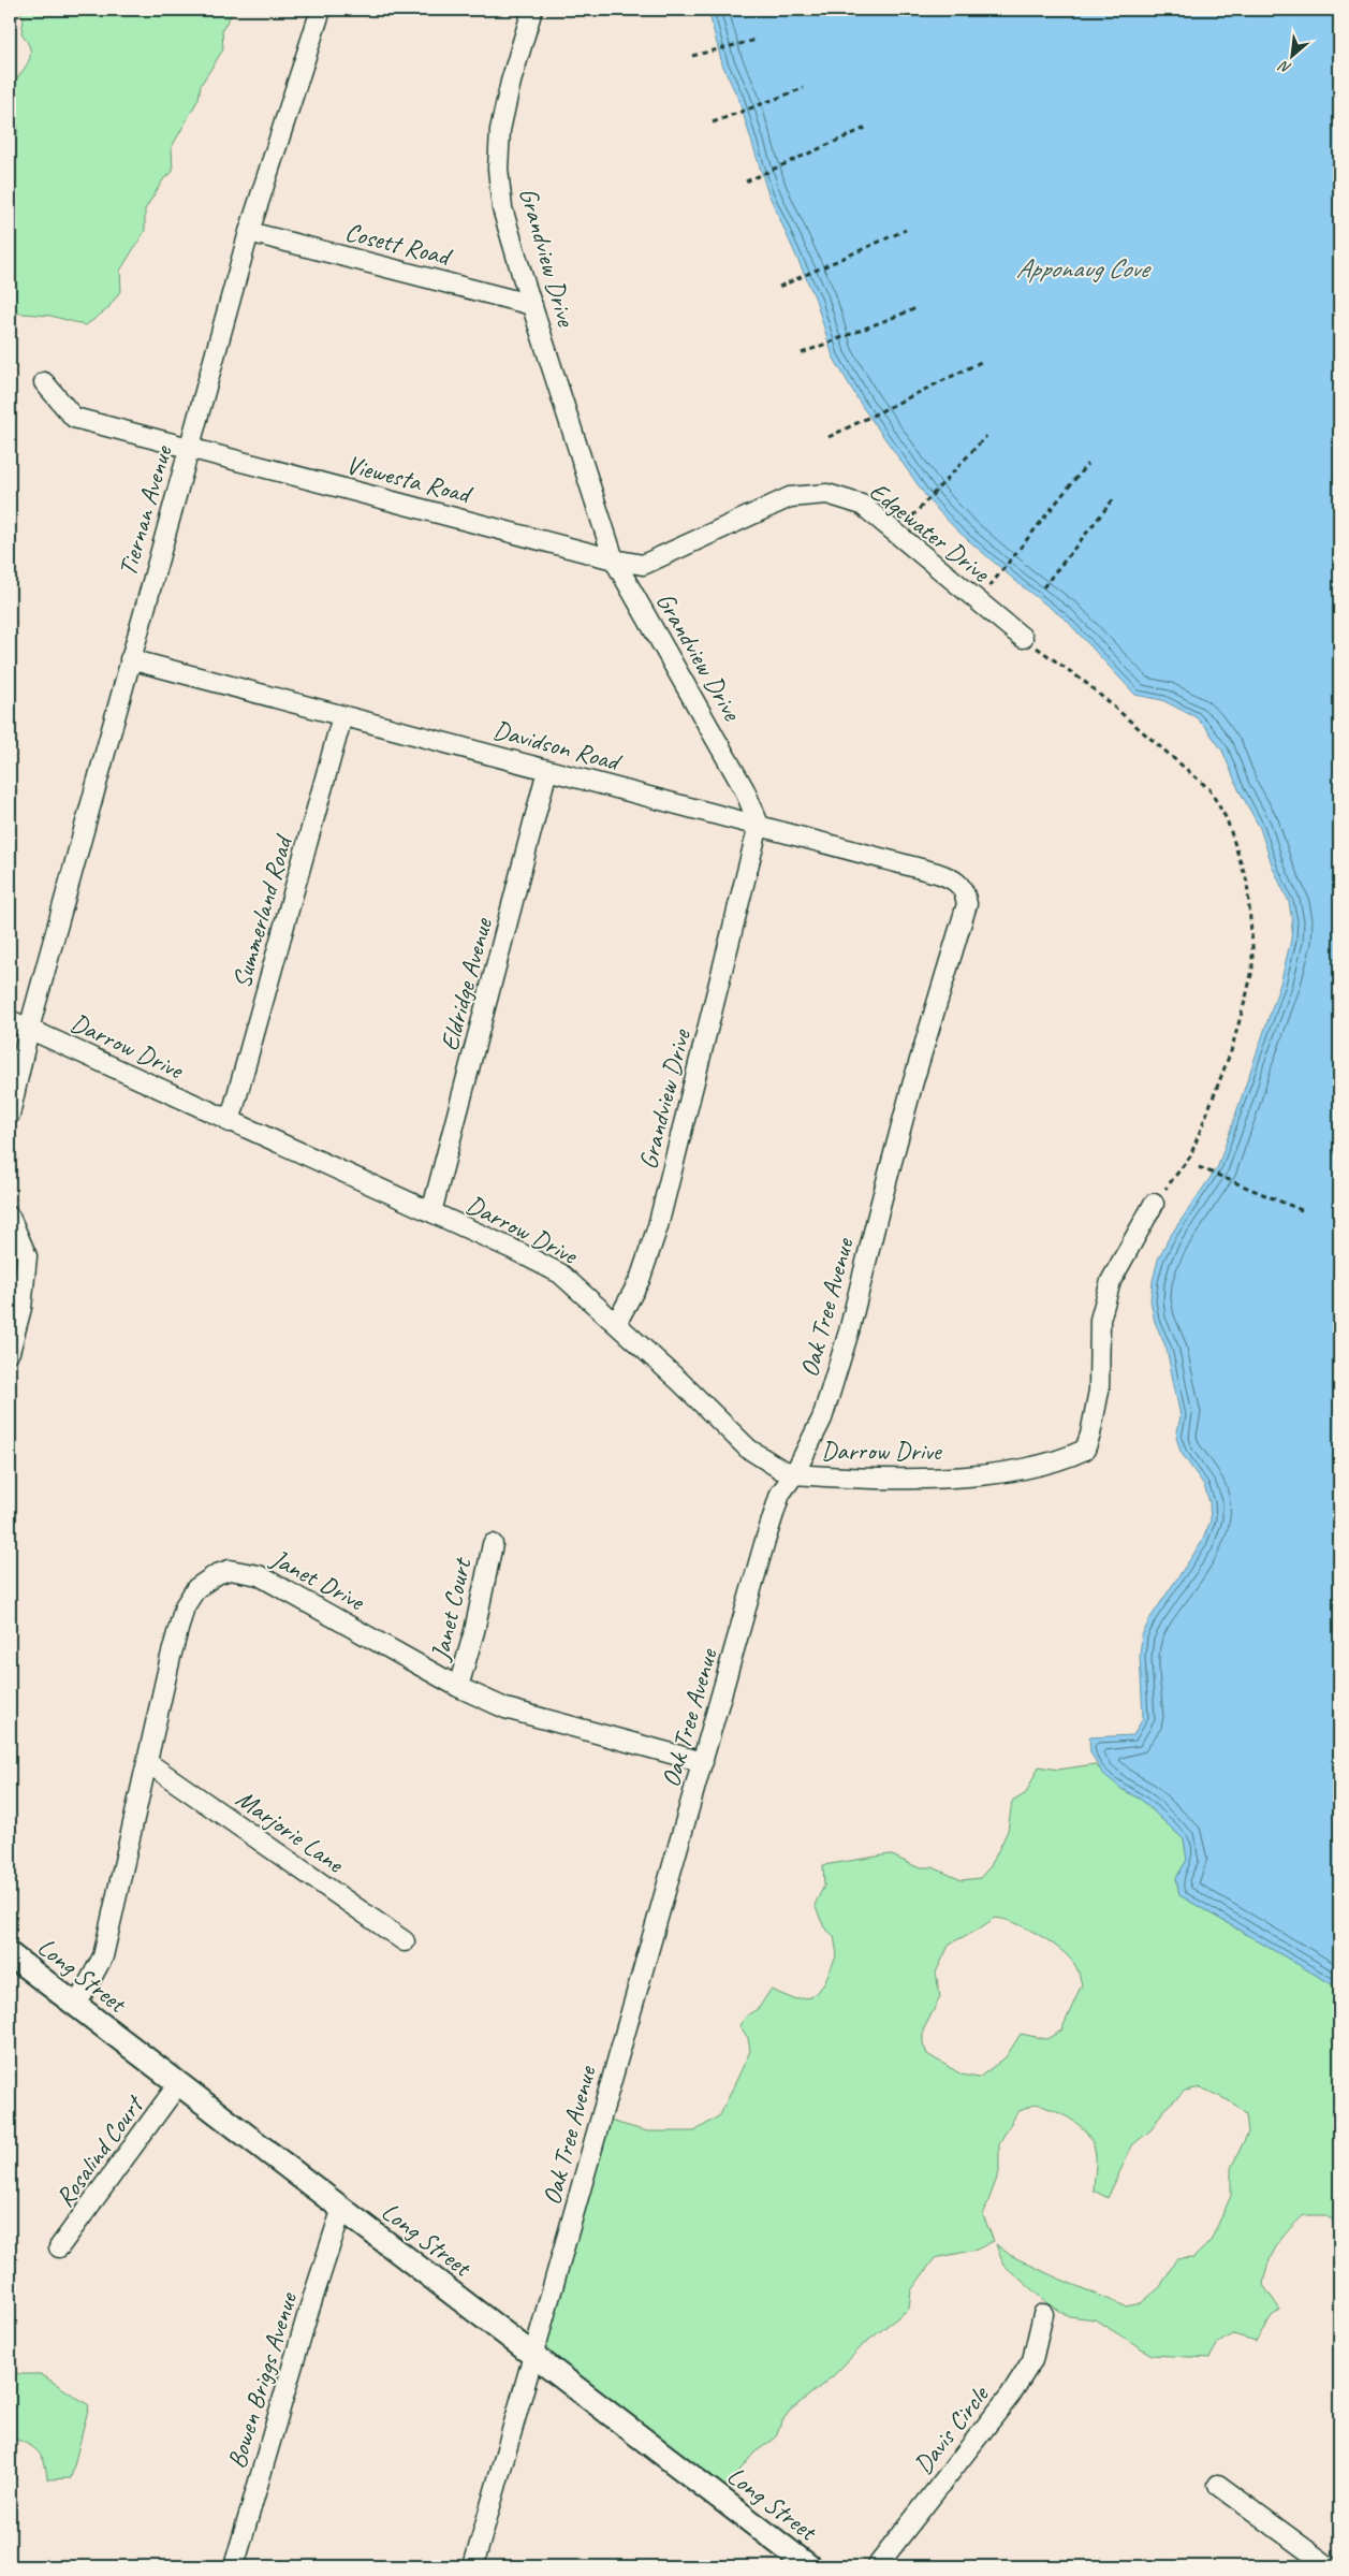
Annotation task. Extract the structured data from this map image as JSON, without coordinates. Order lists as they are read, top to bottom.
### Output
{
  "streets": {
    "street": [
      "Cosett Road",
      "Grandview Drive",
      "Viewesta Road",
      "Tiernan Avenue",
      "Edgewater Drive",
      "Davidson Road",
      "Summerland Road",
      "Eldridge Avenue",
      "Darrow Drive",
      "Oak Tree Avenue",
      "Janet Drive",
      "Janet Court",
      "Marjorie Lane",
      "Long Street",
      "Rosalind Court",
      "Bowen Briggs Avenue",
      "Davis Circle"
    ]
  },
  "crossings": [
    ["Cosett Road", "Grandview Drive"],
    ["Cosett Road", "Tiernan Avenue"],
    ["Grandview Drive", "Viewesta Road"],
    ["Grandview Drive", "Edgewater Drive"],
    ["Grandview Drive", "Davidson Road"],
    ["Grandview Drive", "Darrow Drive"],
    ["Viewesta Road", "Tiernan Avenue"],
    ["Viewesta Road", "Edgewater Drive"],
    ["Tiernan Avenue", "Davidson Road"],
    ["Tiernan Avenue", "Darrow Drive"],
    ["Davidson Road", "Summerland Road"],
    ["Davidson Road", "Eldridge Avenue"],
    ["Davidson Road", "Oak Tree Avenue"],
    ["Summerland Road", "Darrow Drive"],
    ["Eldridge Avenue", "Darrow Drive"],
    ["Darrow Drive", "Oak Tree Avenue"],
    ["Oak Tree Avenue", "Janet Drive"],
    ["Oak Tree Avenue", "Long Street"],
    ["Janet Drive", "Janet Court"],
    ["Janet Drive", "Marjorie Lane"],
    ["Janet Drive", "Long Street"],
    ["Long Street", "Rosalind Court"],
    ["Long Street", "Bowen Briggs Avenue"]
  ],
  "water": ["Apponaug Cove"],
  "north": "bottom left"
}
